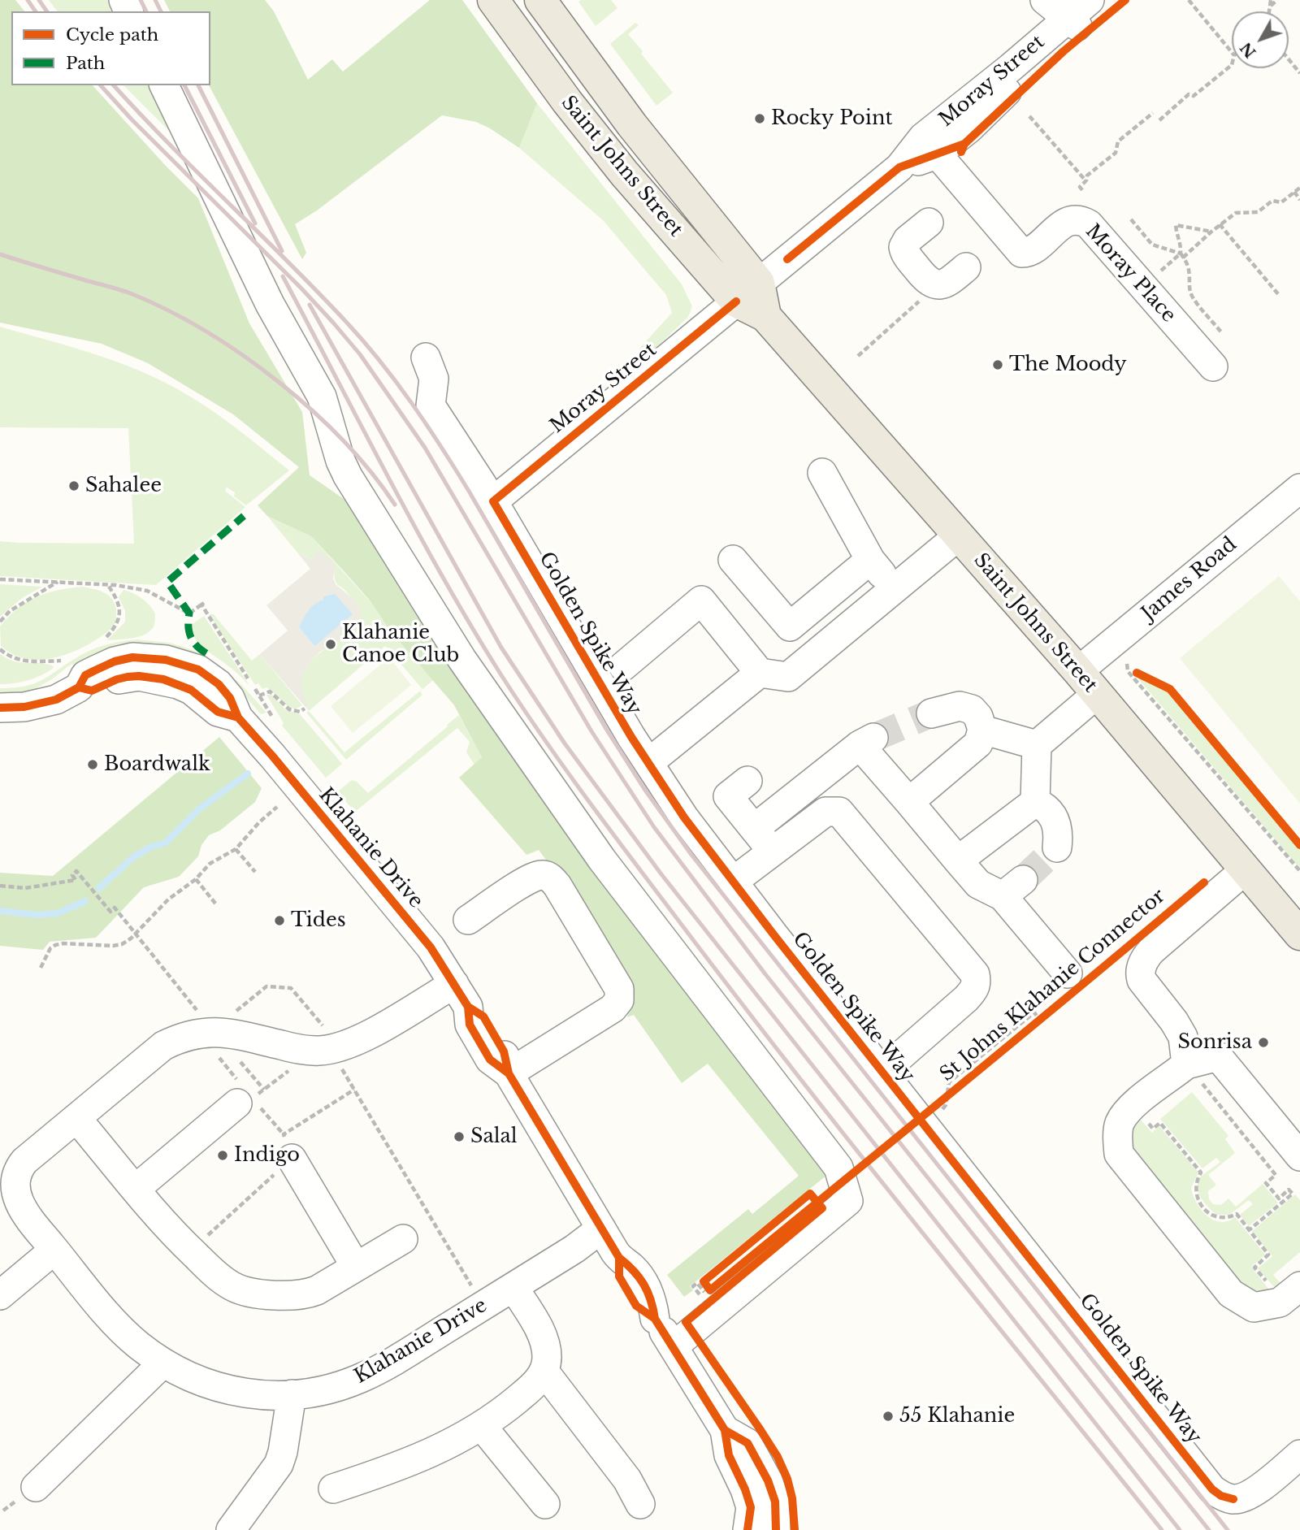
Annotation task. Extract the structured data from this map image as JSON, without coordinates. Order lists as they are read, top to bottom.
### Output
{
  "streets": {
    "main road": ["Saint Johns Street"],
    "street": [
      "Moray Street",
      "Moray Place",
      "James Road",
      "Golden Spike Way",
      "Klahanie Drive"
    ],
    "cycle path": ["St Johns Klahanie Connector"]
  },
  "crossings": [
    ["Moray Street", "Saint Johns Street"],
    ["Moray Street", "Moray Place"],
    ["Moray Street", "Golden Spike Way"],
    ["Saint Johns Street", "James Road"]
  ],
  "places": [
    "Rocky Point",
    "The Moody",
    "Sahalee",
    "Klahanie Canoe Club",
    "Boardwalk",
    "Tides",
    "Sonrisa",
    "Salal",
    "Indigo",
    "55 Klahanie"
  ],
  "legend": ["Cycle path", "Path"],
  "north": "bottom left"
}
